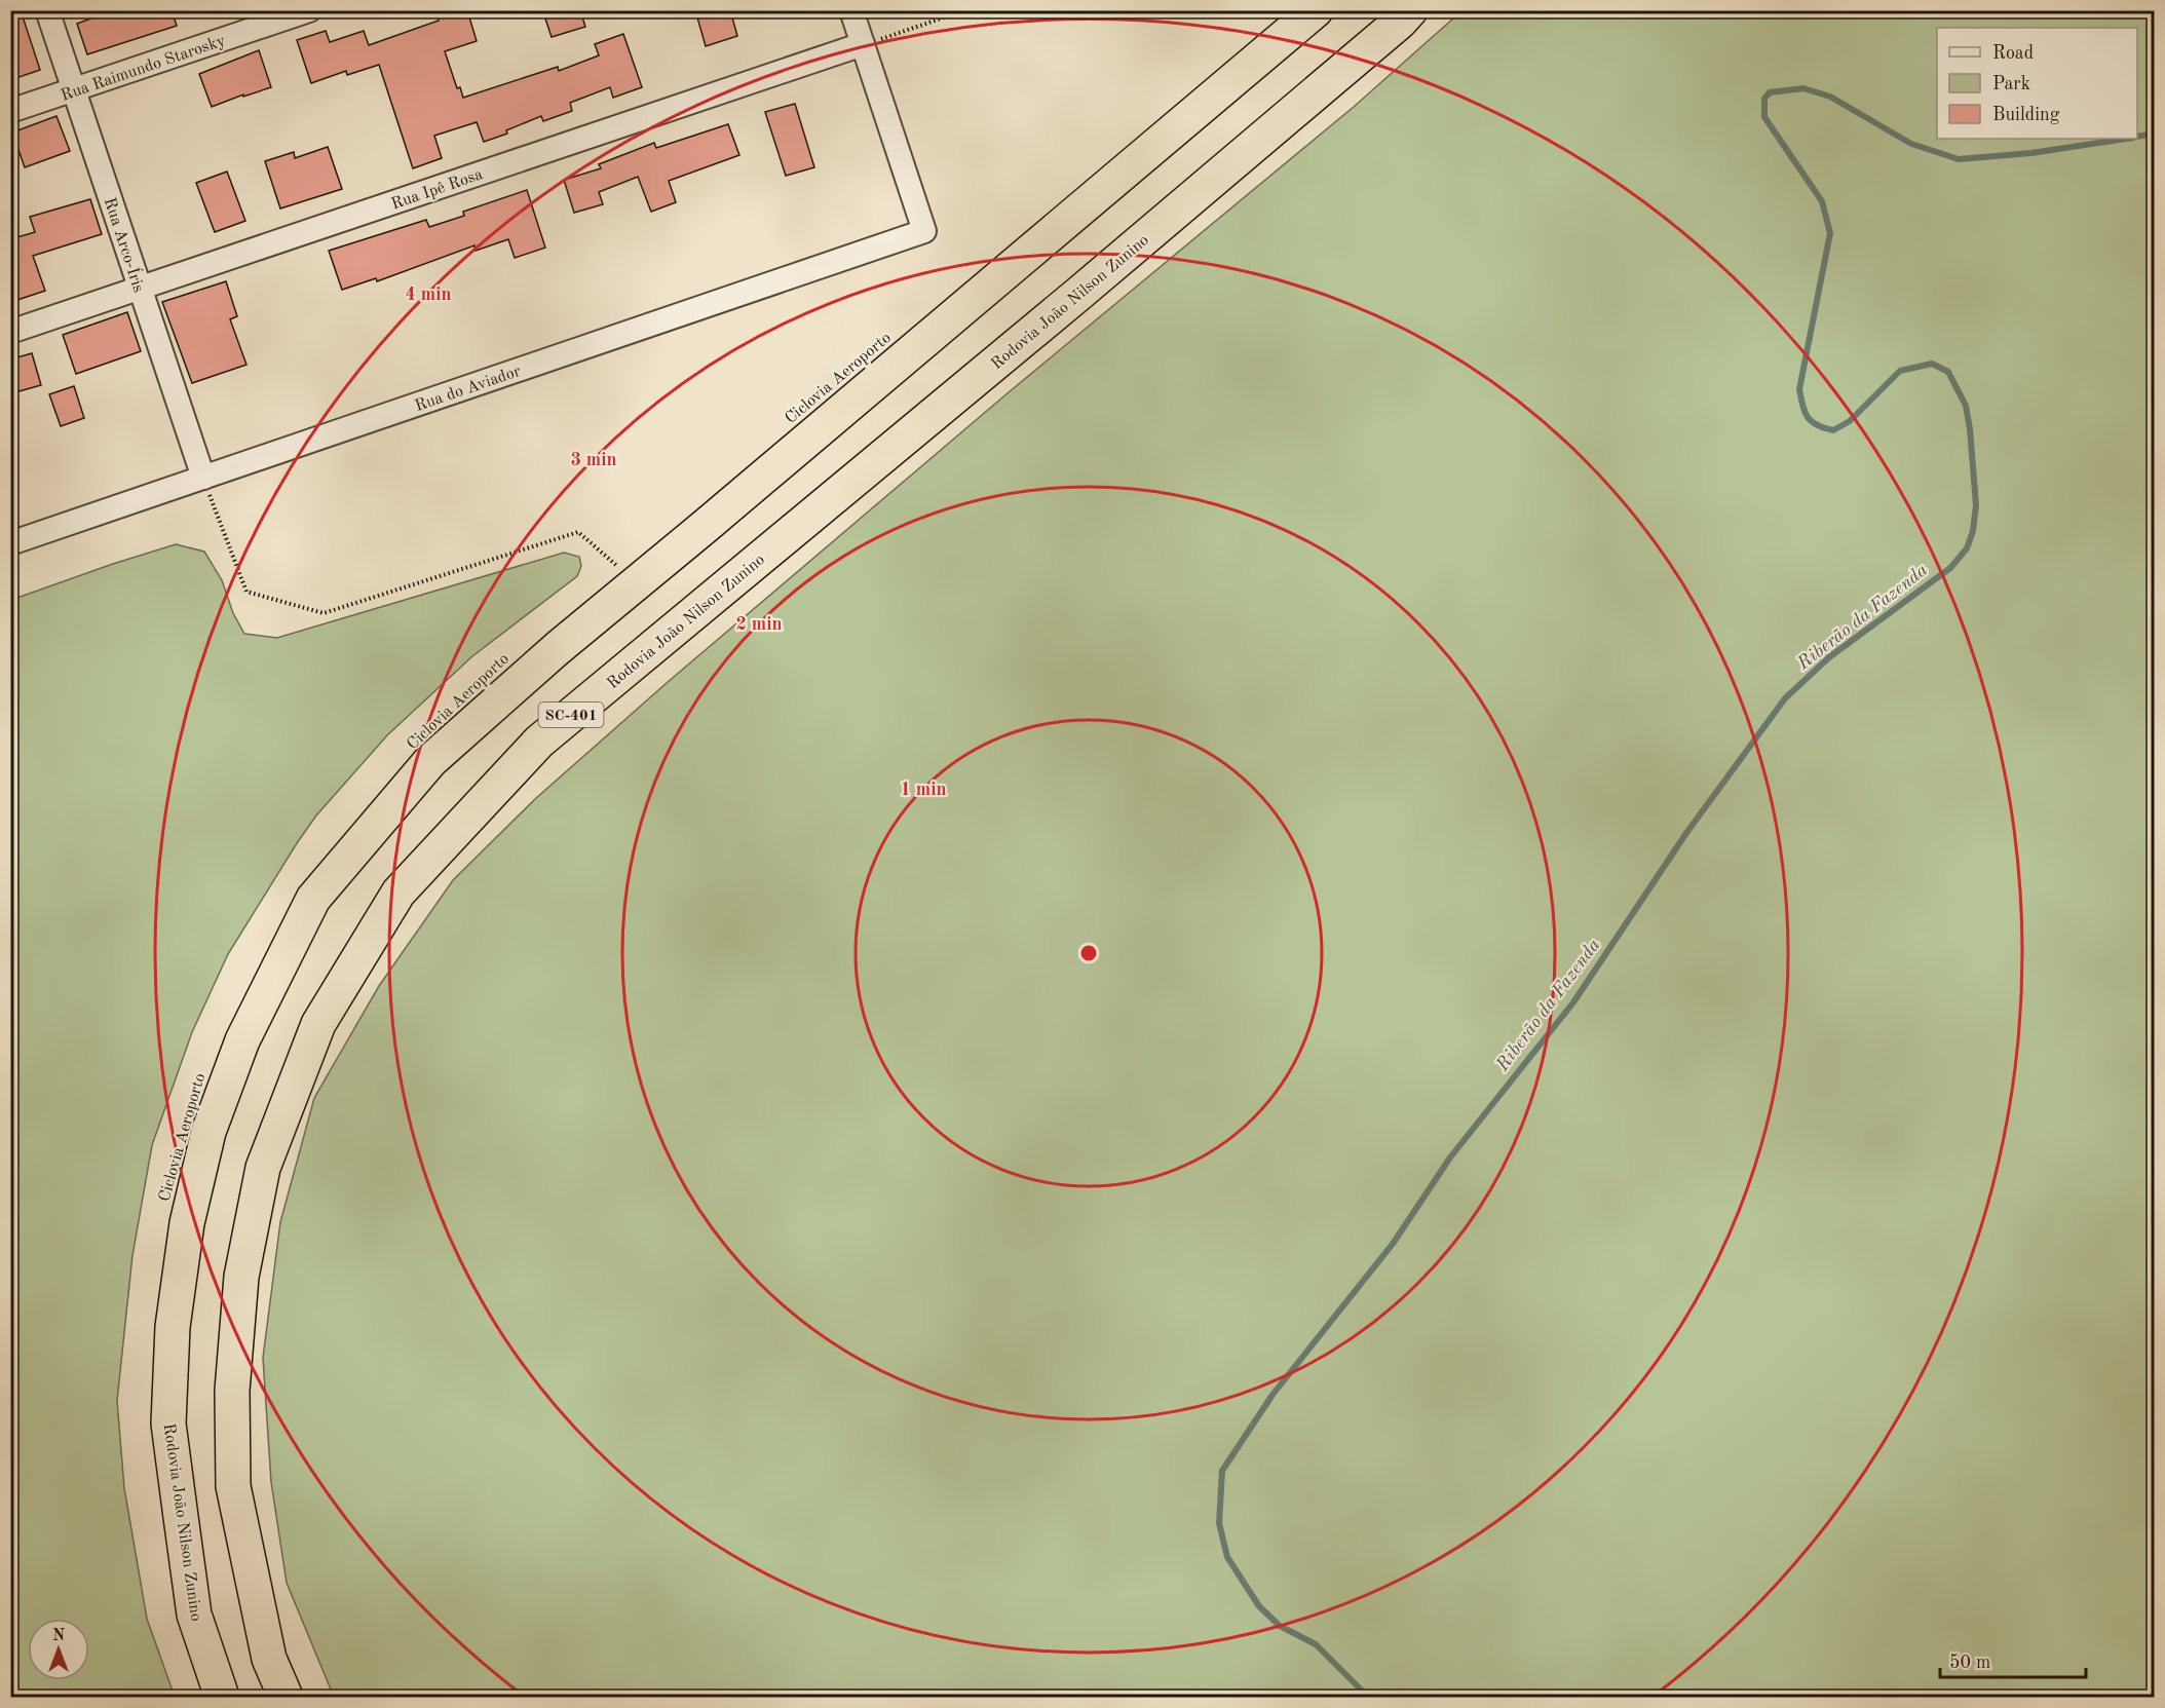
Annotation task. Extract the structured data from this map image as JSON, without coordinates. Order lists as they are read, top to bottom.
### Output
{
  "streets": {
    "highway": ["Rodovia João Nilson Zunino", "SC-401"],
    "street": [
      "Rua Raimundo Starosky",
      "Rua Ipê Rosa",
      "Rua Arco-Íris",
      "Rua do Aviador"
    ]
  },
  "crossings": [
    ["Rua Raimundo Starosky", "Rua Arco-Íris"],
    ["Rua Ipê Rosa", "Rua Arco-Íris"],
    ["Rua Ipê Rosa", "Rua do Aviador"],
    ["Rua Arco-Íris", "Rua do Aviador"]
  ],
  "water": ["Riberão da Fazenda"],
  "legend": ["Road", "Park", "Building"],
  "scale_bar": "50 m",
  "north": "top",
  "rings": [
    "4 min",
    "3 min",
    "2 min",
    "1 min"
  ]
}
